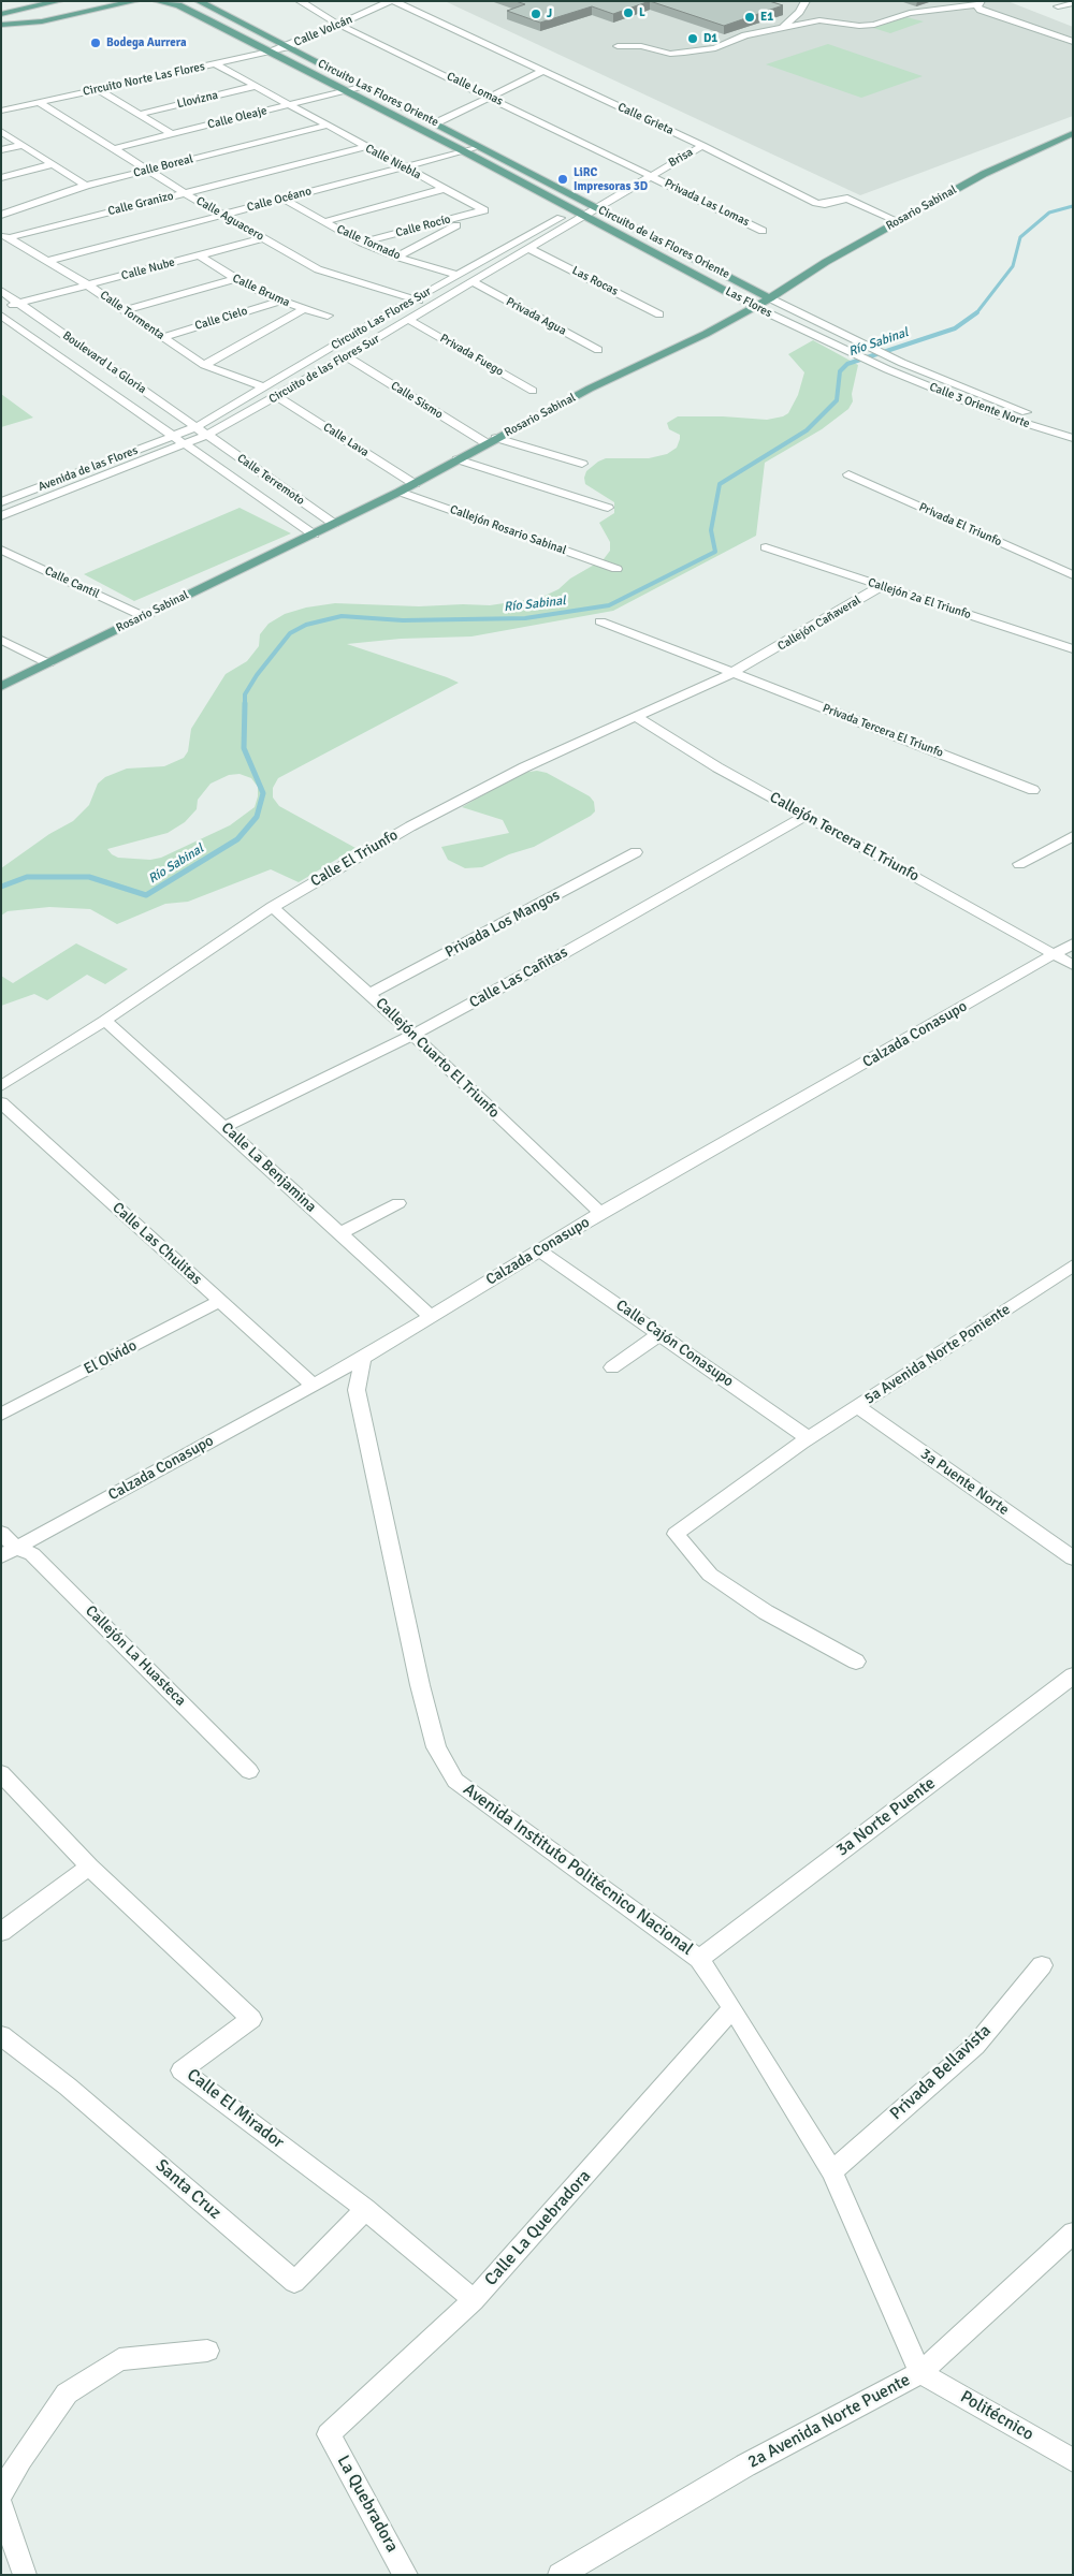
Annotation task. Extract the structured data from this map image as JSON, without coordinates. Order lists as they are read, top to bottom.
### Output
{
  "streets": {
    "main road": [
      "Circuito Las Flores Oriente",
      "Rosario Sabinal",
      "Circuito de las Flores Oriente",
      "Las Flores"
    ],
    "street": [
      "Calle Volcán",
      "Circuito Norte Las Flores",
      "Calle Lomas",
      "Llovizna",
      "Calle Oleaje",
      "Calle Grieta",
      "Brisa",
      "Calle Niebla",
      "Calle Boreal",
      "Calle Océano",
      "Privada Las Lomas",
      "Calle Granizo",
      "Calle Aguacero",
      "Calle Rocío",
      "Calle Tornado",
      "Calle Nube",
      "Las Rocas",
      "Calle Bruma",
      "Calle Tormenta",
      "Privada Agua",
      "Calle Cielo",
      "Circuito Las Flores Sur",
      "Privada Fuego",
      "Boulevard La Gloria",
      "Circuito de las Flores Sur",
      "Calle Sismo",
      "Calle 3 Oriente Norte",
      "Calle Lava",
      "Avenida de las Flores",
      "Calle Terremoto",
      "Privada El Triunfo",
      "Callejón Rosario Sabinal",
      "Calle Cantil",
      "Callejón 2a El Triunfo",
      "Callejón Cañaveral",
      "Privada Tercera El Triunfo",
      "Callejón Tercera El Triunfo",
      "Calle El Triunfo",
      "Privada Los Mangos",
      "Calle Las Cañitas",
      "Calzada Conasupo",
      "Callejón Cuarto El Triunfo",
      "Calle La Benjamina",
      "Calle Las Chulitas",
      "Calle Cajón Conasupo",
      "5a Avenida Norte Poniente",
      "El Olvido",
      "3a Puente Norte",
      "Callejón La Huasteca",
      "3a Norte Puente",
      "Avenida Instituto Politécnico Nacional",
      "Privada Bellavista",
      "Calle El Mirador",
      "Santa Cruz",
      "Calle La Quebradora",
      "Politécnico",
      "2a Avenida Norte Puente",
      "La Quebradora"
    ]
  },
  "crossings": [
    ["Calle Volcán", "Circuito Norte Las Flores"],
    ["Calle Volcán", "Calle Lomas"],
    ["Calle Volcán", "Calle Grieta"],
    ["Calle Volcán", "Circuito de las Flores Oriente"],
    ["Circuito Norte Las Flores", "Circuito Las Flores Oriente"],
    ["Circuito Norte Las Flores", "Calle Niebla"],
    ["Circuito Norte Las Flores", "Calle Aguacero"],
    ["Circuito Norte Las Flores", "Circuito de las Flores Oriente"],
    ["Calle Lomas", "Brisa"],
    ["Calle Lomas", "Privada Las Lomas"],
    ["Circuito Las Flores Oriente", "Calle Oleaje"],
    ["Circuito Las Flores Oriente", "Calle Océano"],
    ["Circuito Las Flores Oriente", "Las Flores"],
    ["Circuito Las Flores Oriente", "Circuito Las Flores Sur"],
    ["Circuito Las Flores Oriente", "Circuito de las Flores Sur"],
    ["Llovizna", "Calle Niebla"],
    ["Calle Oleaje", "Calle Niebla"],
    ["Calle Oleaje", "Calle Aguacero"],
    ["Calle Oleaje", "Circuito de las Flores Oriente"],
    ["Calle Grieta", "Brisa"],
    ["Calle Grieta", "Rosario Sabinal"],
    ["Brisa", "Privada Las Lomas"],
    ["Brisa", "Circuito de las Flores Oriente"],
    ["Brisa", "Circuito Las Flores Sur"],
    ["Brisa", "Circuito de las Flores Sur"],
    ["Calle Niebla", "Calle Boreal"],
    ["Calle Niebla", "Calle Océano"],
    ["Calle Niebla", "Calle Granizo"],
    ["Calle Niebla", "Calle Rocío"],
    ["Calle Boreal", "Calle Aguacero"],
    ["Calle Océano", "Calle Aguacero"],
    ["Calle Océano", "Calle Tornado"],
    ["Calle Océano", "Circuito de las Flores Oriente"],
    ["Calle Océano", "Calle Tormenta"],
    ["Calle Granizo", "Calle Aguacero"],
    ["Calle Granizo", "Calle Tormenta"],
    ["Rosario Sabinal", "Circuito de las Flores Oriente"],
    ["Rosario Sabinal", "Las Flores"],
    ["Rosario Sabinal", "Calle Sismo"],
    ["Rosario Sabinal", "Calle Lava"],
    ["Rosario Sabinal", "Calle Terremoto"],
    ["Rosario Sabinal", "Callejón Rosario Sabinal"],
    ["Rosario Sabinal", "Calle Cantil"],
    ["Calle Aguacero", "Calle Nube"],
    ["Calle Aguacero", "Circuito Las Flores Sur"],
    ["Calle Aguacero", "Circuito de las Flores Sur"],
    ["Calle Rocío", "Calle Tornado"],
    ["Calle Tornado", "Circuito Las Flores Sur"],
    ["Circuito de las Flores Oriente", "Circuito Las Flores Sur"],
    ["Circuito de las Flores Oriente", "Circuito de las Flores Sur"],
    ["Circuito de las Flores Oriente", "Calle 3 Oriente Norte"],
    ["Calle Nube", "Calle Bruma"],
    ["Calle Nube", "Calle Tormenta"],
    ["Calle Nube", "Boulevard La Gloria"],
    ["Las Rocas", "Circuito de las Flores Sur"],
    ["Calle Bruma", "Calle Cielo"],
    ["Las Flores", "Circuito de las Flores Sur"],
    ["Las Flores", "Calle 3 Oriente Norte"],
    ["Calle Tormenta", "Calle Cielo"],
    ["Calle Tormenta", "Circuito Las Flores Sur"],
    ["Privada Agua", "Circuito de las Flores Sur"],
    ["Circuito Las Flores Sur", "Boulevard La Gloria"],
    ["Circuito Las Flores Sur", "Circuito de las Flores Sur"],
    ["Circuito Las Flores Sur", "Avenida de las Flores"],
    ["Privada Fuego", "Circuito de las Flores Sur"],
    ["Boulevard La Gloria", "Circuito de las Flores Sur"],
    ["Boulevard La Gloria", "Avenida de las Flores"],
    ["Boulevard La Gloria", "Calle Terremoto"],
    ["Circuito de las Flores Sur", "Calle Sismo"],
    ["Circuito de las Flores Sur", "Calle Lava"],
    ["Circuito de las Flores Sur", "Calle Terremoto"],
    ["Callejón 2a El Triunfo", "Callejón Cañaveral"],
    ["Callejón Cañaveral", "Privada Tercera El Triunfo"],
    ["Callejón Cañaveral", "Calle El Triunfo"],
    ["Privada Tercera El Triunfo", "Calle El Triunfo"],
    ["Callejón Tercera El Triunfo", "Calle El Triunfo"],
    ["Callejón Tercera El Triunfo", "Calle Las Cañitas"],
    ["Callejón Tercera El Triunfo", "Calzada Conasupo"],
    ["Calle El Triunfo", "Callejón Cuarto El Triunfo"],
    ["Calle El Triunfo", "Calle La Benjamina"],
    ["Privada Los Mangos", "Callejón Cuarto El Triunfo"],
    ["Calle Las Cañitas", "Callejón Cuarto El Triunfo"],
    ["Calle Las Cañitas", "Calle La Benjamina"],
    ["Calzada Conasupo", "Callejón Cuarto El Triunfo"],
    ["Calzada Conasupo", "Calle La Benjamina"],
    ["Calzada Conasupo", "Calle Las Chulitas"],
    ["Calzada Conasupo", "Calle Cajón Conasupo"],
    ["Calzada Conasupo", "Callejón La Huasteca"],
    ["Calzada Conasupo", "Avenida Instituto Politécnico Nacional"],
    ["Calle Las Chulitas", "El Olvido"],
    ["Calle Cajón Conasupo", "5a Avenida Norte Poniente"],
    ["5a Avenida Norte Poniente", "3a Puente Norte"],
    ["3a Norte Puente", "Avenida Instituto Politécnico Nacional"],
    ["Avenida Instituto Politécnico Nacional", "Privada Bellavista"],
    ["Avenida Instituto Politécnico Nacional", "Calle La Quebradora"],
    ["Avenida Instituto Politécnico Nacional", "Politécnico"],
    ["Avenida Instituto Politécnico Nacional", "2a Avenida Norte Puente"],
    ["Calle El Mirador", "Santa Cruz"],
    ["Calle El Mirador", "Calle La Quebradora"],
    ["Calle La Quebradora", "La Quebradora"],
    ["Politécnico", "2a Avenida Norte Puente"]
  ],
  "water": ["Río Sabinal"],
  "places": [
    "L",
    "J",
    "E1",
    "D1",
    "Bodega Aurrera",
    "LiRC Impresoras 3D"
  ]
}
